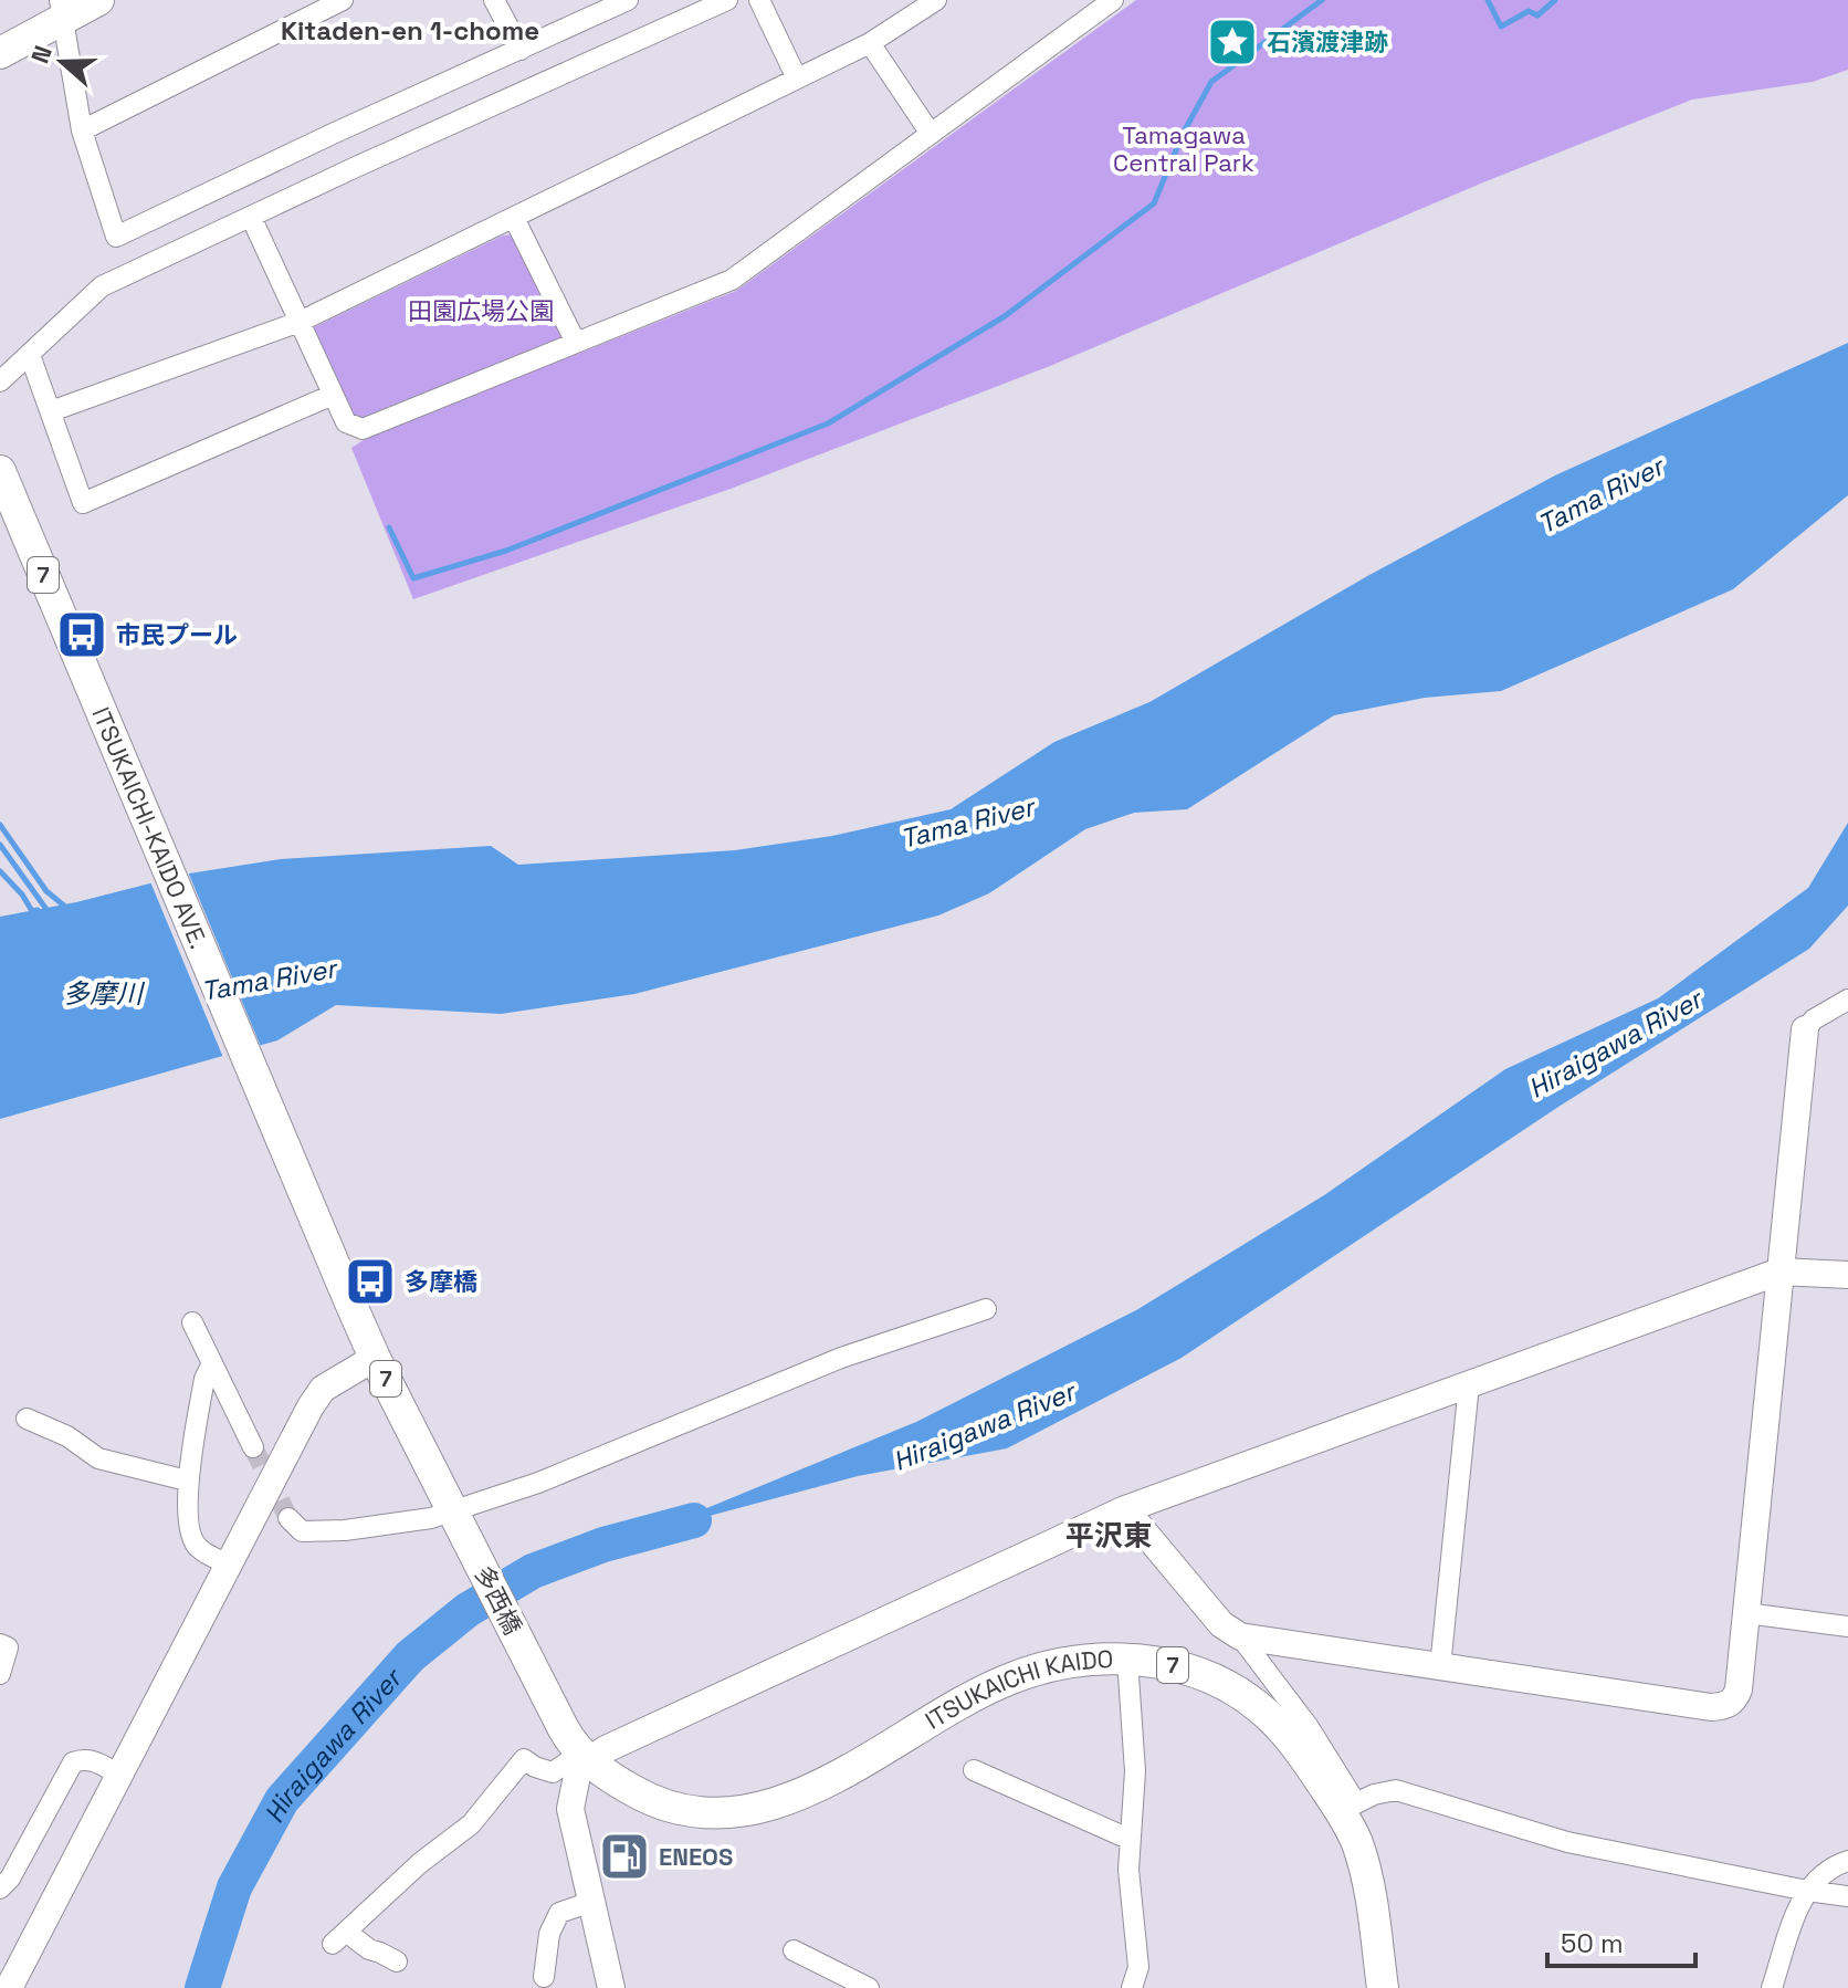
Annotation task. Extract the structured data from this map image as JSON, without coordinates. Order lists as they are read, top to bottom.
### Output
{
  "streets": {
    "main road": [
      "7",
      "ITSUKAICHI-KAIDO AVE.",
      "多西橋",
      "ITSUKAICHI KAIDO"
    ]
  },
  "crossings": [
    ["ITSUKAICHI-KAIDO AVE.", "多西橋"],
    ["多西橋", "ITSUKAICHI KAIDO"]
  ],
  "districts": ["Kitaden-en 1-chome", "平沢東"],
  "water": ["Tama River", "多摩川", "Hiraigawa River"],
  "parks": ["Tamagawa Central Park", "田園広場公園"],
  "places": {
    "place": ["石濱渡津跡"],
    "bus stop": ["市民プール", "多摩橋"],
    "fuel station": ["ENEOS"]
  },
  "scale_bar": "50 m",
  "north": "left"
}
